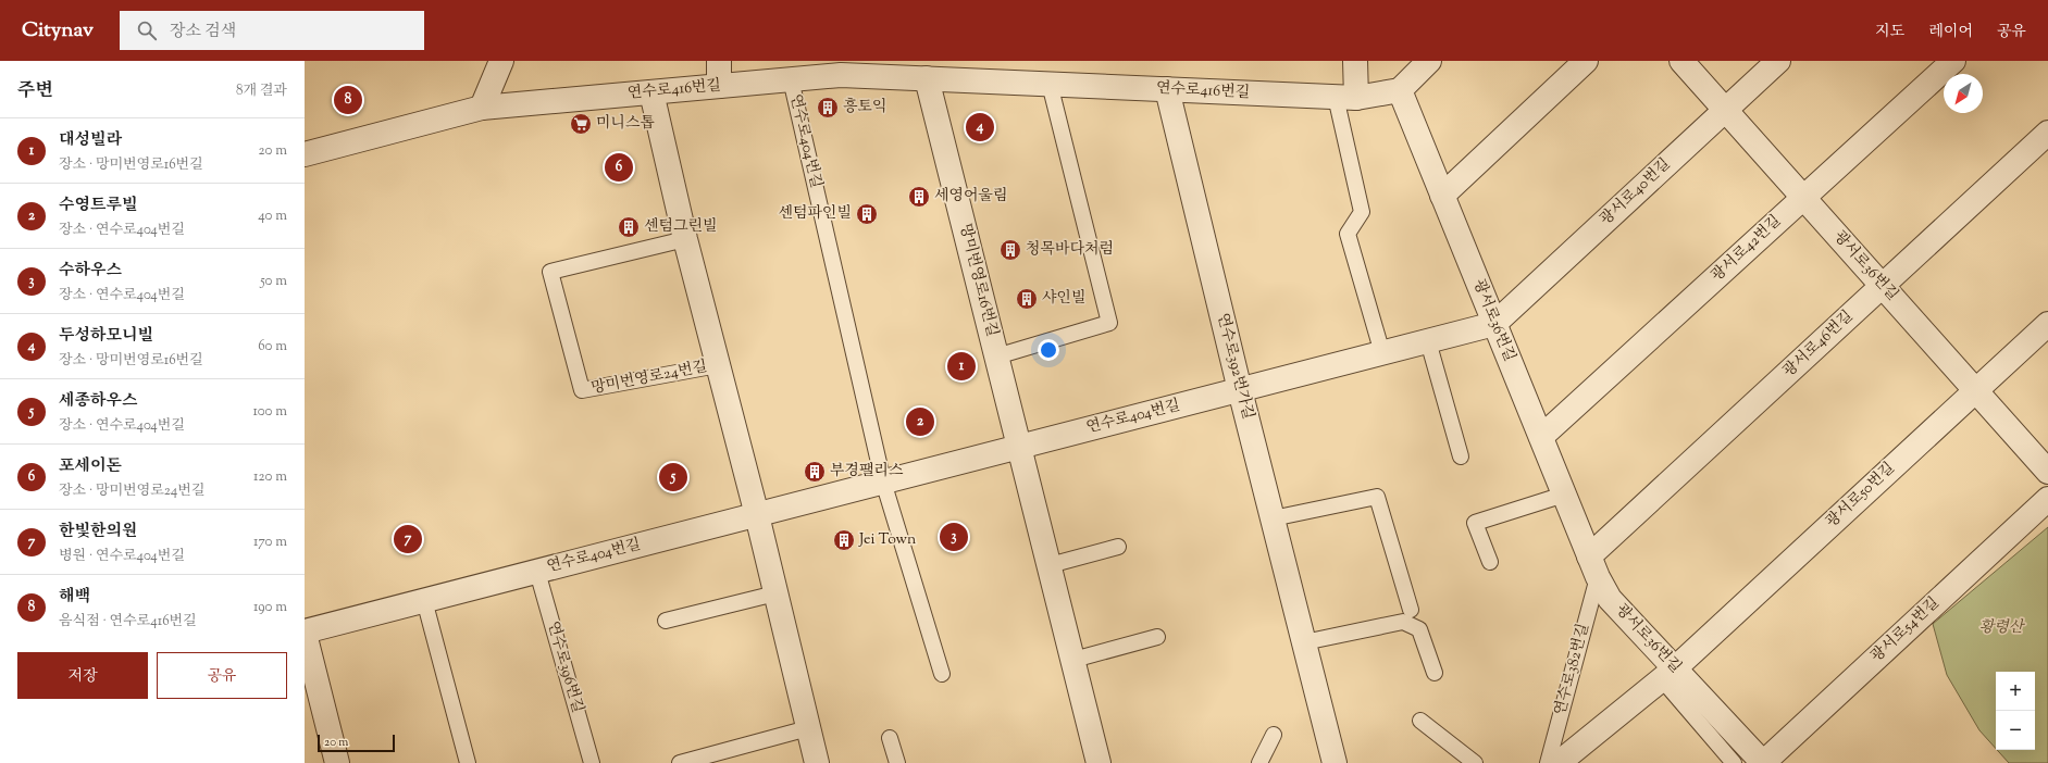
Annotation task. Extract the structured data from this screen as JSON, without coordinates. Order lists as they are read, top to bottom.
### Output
{
  "streets": {
    "street": [
      "연수로416번길",
      "연수로404번길",
      "광서로40번길",
      "광서로42번길",
      "광서로36번길",
      "망미번영로16번길",
      "광서로46번길",
      "연수로392번가길",
      "망미번영로24번길",
      "광서로50번길",
      "광서로54번길"
    ],
    "lane": ["연수로396번길", "연수로382번길"]
  },
  "crossings": [
    ["연수로416번길", "연수로404번길"],
    ["연수로416번길", "광서로36번길"],
    ["연수로416번길", "망미번영로16번길"],
    ["연수로416번길", "연수로392번가길"],
    ["연수로416번길", "망미번영로24번길"],
    ["연수로404번길", "광서로40번길"],
    ["연수로404번길", "광서로36번길"],
    ["연수로404번길", "망미번영로16번길"],
    ["연수로404번길", "연수로392번가길"],
    ["연수로404번길", "망미번영로24번길"],
    ["연수로404번길", "연수로396번길"],
    ["광서로40번길", "광서로36번길"],
    ["광서로42번길", "광서로36번길"],
    ["광서로36번길", "광서로46번길"],
    ["광서로36번길", "광서로50번길"],
    ["광서로36번길", "광서로54번길"],
    ["광서로36번길", "연수로382번길"],
    ["광서로46번길", "연수로382번길"]
  ],
  "parks": ["황령산"],
  "places": {
    "building": [
      "흥토익",
      "세영어울림",
      "센텀파인빌",
      "센텀그린빌",
      "청목바다처럼",
      "샤인빌",
      "부경팰리스",
      "Jei Town"
    ],
    "supermarket": ["미니스톱"]
  },
  "scale_bar": "20 m",
  "north": "bottom left",
  "page": {
    "header": "Citynav",
    "search": "장소 검색",
    "nav": ["지도", "레이어", "공유"],
    "heading": ["주변", "8개 결과"],
    "pins": [
      "8",
      "4",
      "6",
      "1",
      "2",
      "5",
      "3",
      "7"
    ],
    "list": [
      {
        "mark": "1",
        "name": "대성빌라",
        "note": "장소 · 망미번영로16번길",
        "value": "20 m"
      },
      {
        "mark": "2",
        "name": "수영트루빌",
        "note": "장소 · 연수로404번길",
        "value": "40 m"
      },
      {
        "mark": "3",
        "name": "수하우스",
        "note": "장소 · 연수로404번길",
        "value": "50 m"
      },
      {
        "mark": "4",
        "name": "두성하모니빌",
        "note": "장소 · 망미번영로16번길",
        "value": "60 m"
      },
      {
        "mark": "5",
        "name": "세종하우스",
        "note": "장소 · 연수로404번길",
        "value": "100 m"
      },
      {
        "mark": "6",
        "name": "포세이돈",
        "note": "장소 · 망미번영로24번길",
        "value": "120 m"
      },
      {
        "mark": "7",
        "name": "한빛한의원",
        "note": "병원 · 연수로404번길",
        "value": "170 m"
      },
      {
        "mark": "8",
        "name": "해백",
        "note": "음식점 · 연수로416번길",
        "value": "190 m"
      }
    ],
    "buttons": ["저장", "공유"],
    "map_buttons": ["+", "−"],
    "scale": "20 m"
  }
}
